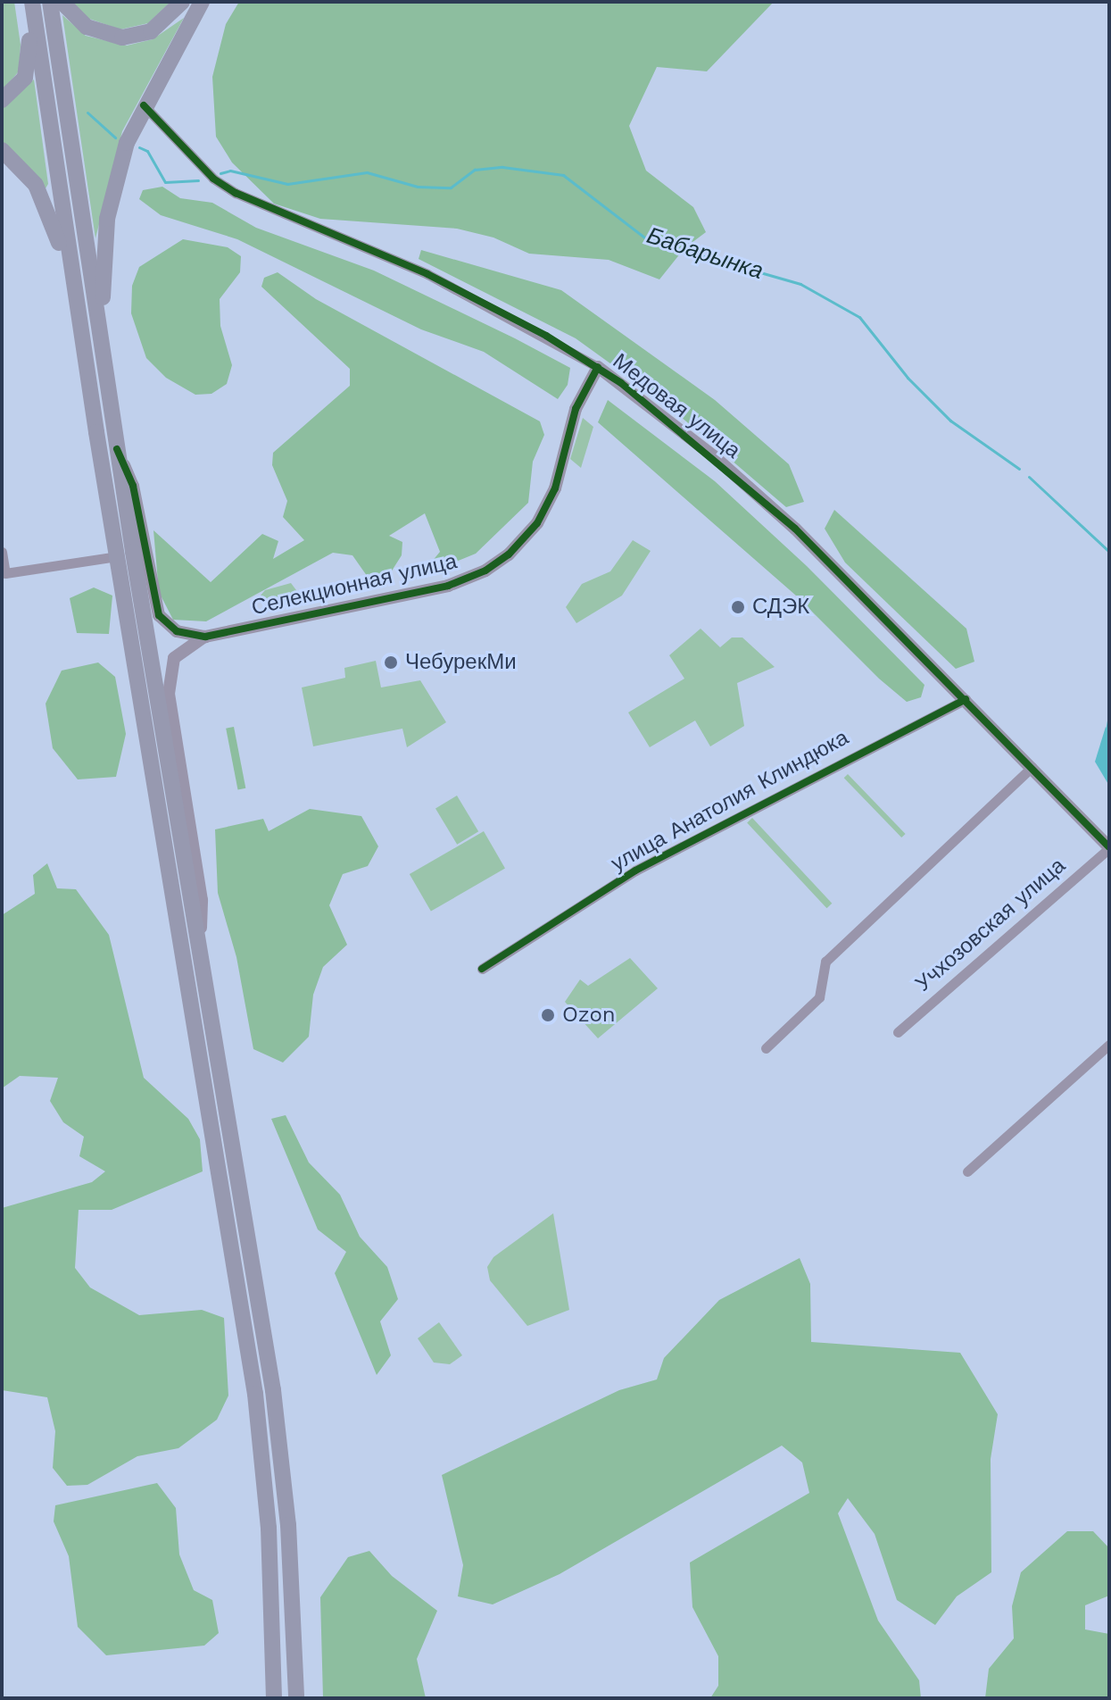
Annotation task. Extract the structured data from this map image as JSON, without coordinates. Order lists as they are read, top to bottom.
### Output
{
  "streets": {
    "street": [
      "Медовая улица",
      "Селекционная улица",
      "улица Анатолия Клиндюка",
      "Учхозовская улица"
    ]
  },
  "crossings": [
    ["Медовая улица", "Селекционная улица"],
    ["Медовая улица", "улица Анатолия Клиндюка"],
    ["Медовая улица", "Учхозовская улица"]
  ],
  "water": ["Бабарынка"],
  "places": ["СДЭК", "ЧебурекМи", "Ozon"]
}
